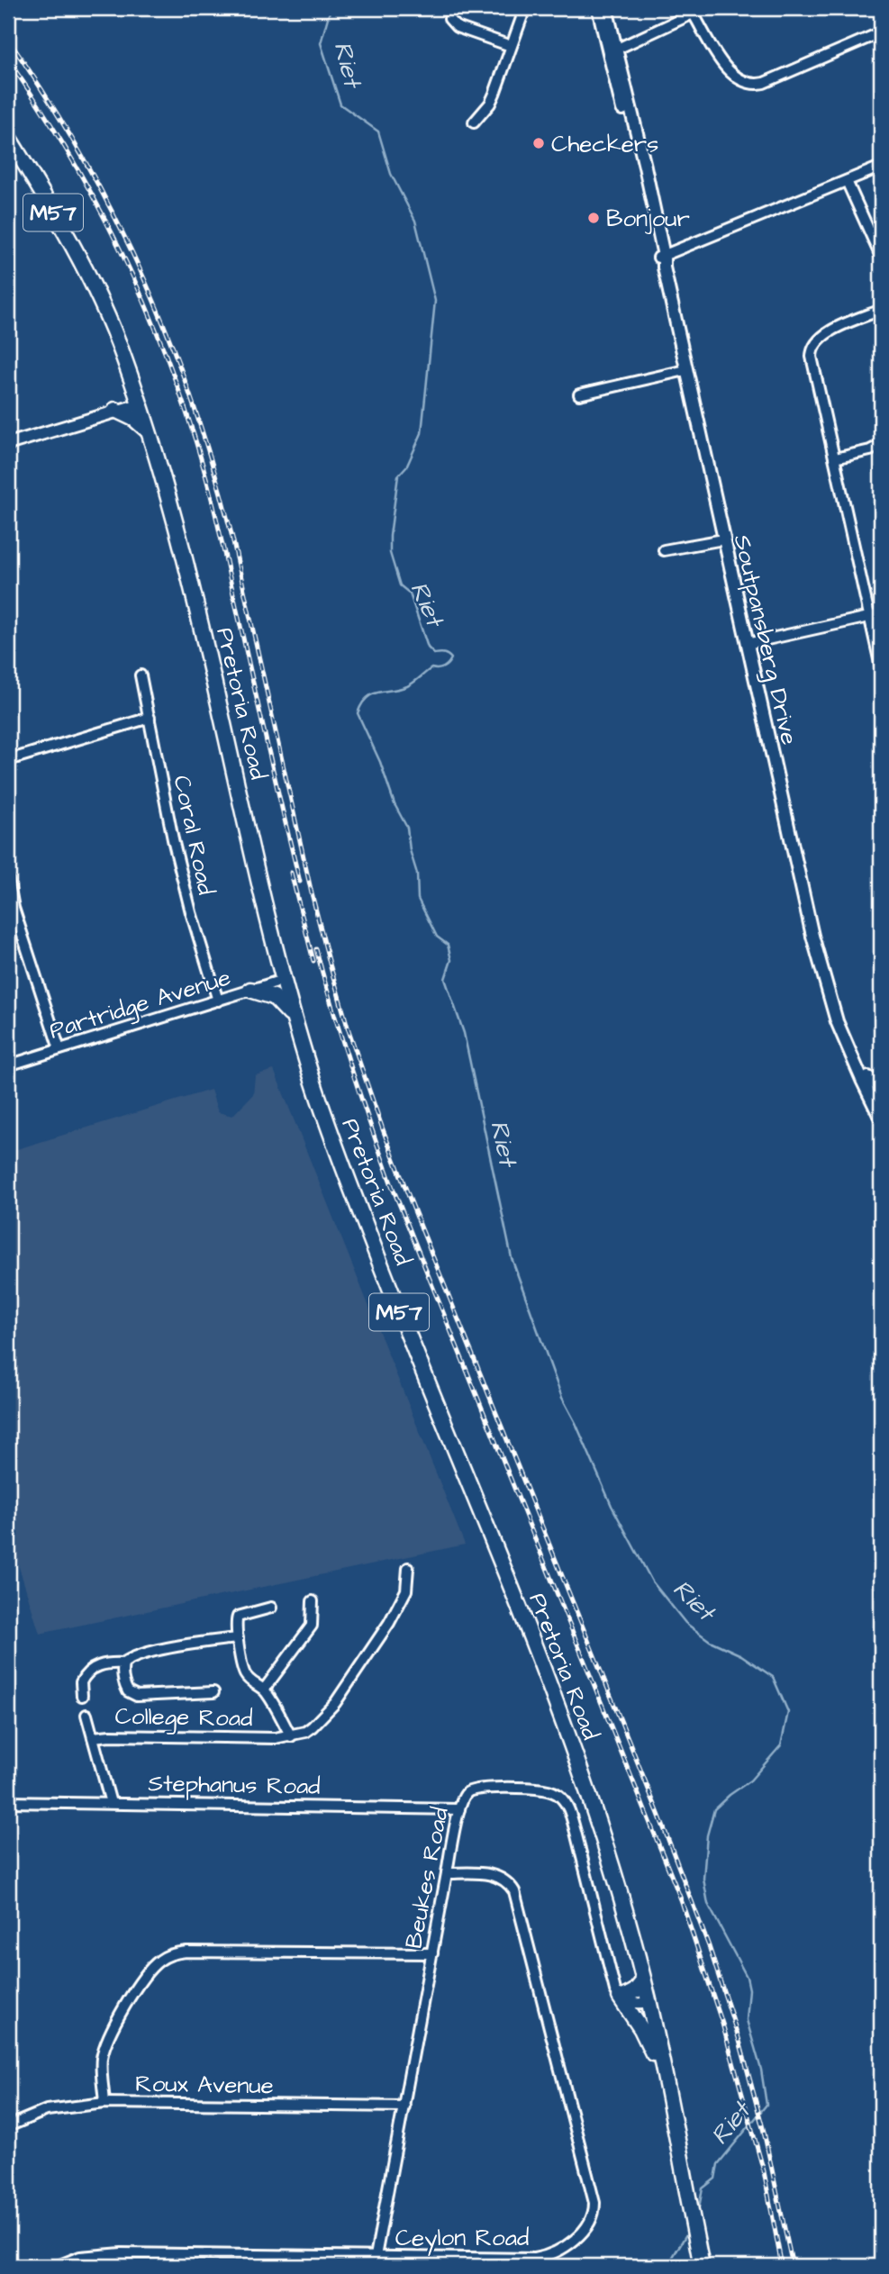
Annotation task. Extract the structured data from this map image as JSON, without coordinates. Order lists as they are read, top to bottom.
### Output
{
  "streets": {
    "main road": ["M57", "Pretoria Road"],
    "street": [
      "Soutpansberg Drive",
      "Coral Road",
      "Partridge Avenue",
      "College Road",
      "Stephanus Road",
      "Beukes Road",
      "Roux Avenue",
      "Ceylon Road"
    ]
  },
  "crossings": [
    ["Pretoria Road", "Partridge Avenue"],
    ["Coral Road", "Partridge Avenue"],
    ["College Road", "Stephanus Road"],
    ["Stephanus Road", "Beukes Road"],
    ["Beukes Road", "Roux Avenue"],
    ["Beukes Road", "Ceylon Road"]
  ],
  "water": ["Riet"],
  "places": ["Checkers", "Bonjour"]
}
